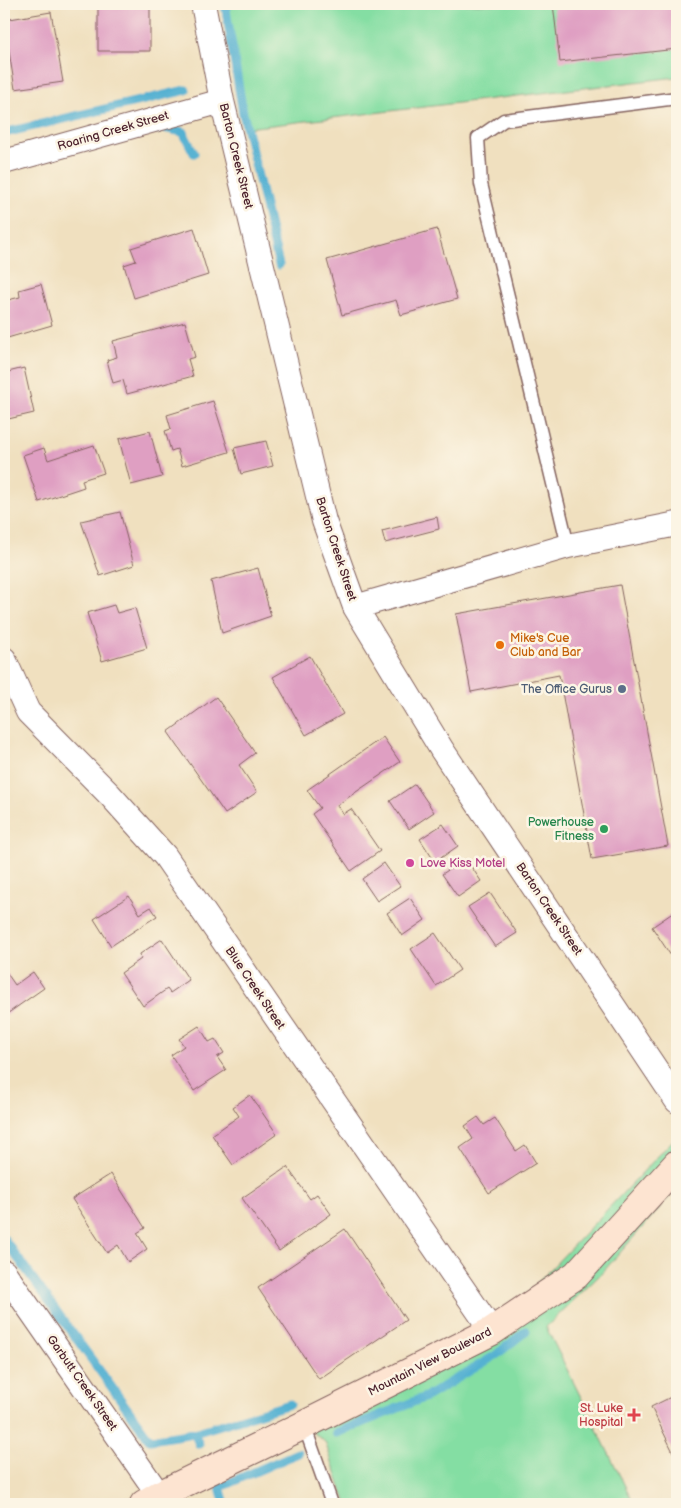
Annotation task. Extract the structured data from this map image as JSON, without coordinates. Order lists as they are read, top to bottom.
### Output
{
  "streets": {
    "street": [
      "Roaring Creek Street",
      "Barton Creek Street",
      "Blue Creek Street",
      "Mountain View Boulevard",
      "Garbutt Creek Street"
    ]
  },
  "crossings": [
    ["Roaring Creek Street", "Barton Creek Street"],
    ["Blue Creek Street", "Mountain View Boulevard"],
    ["Mountain View Boulevard", "Garbutt Creek Street"]
  ],
  "places": {
    "other": [
      "Mike's Cue Club and Bar",
      "The Office Gurus",
      "Powerhouse Fitness",
      "Love Kiss Motel"
    ],
    "health": ["St. Luke Hospital"]
  }
}
